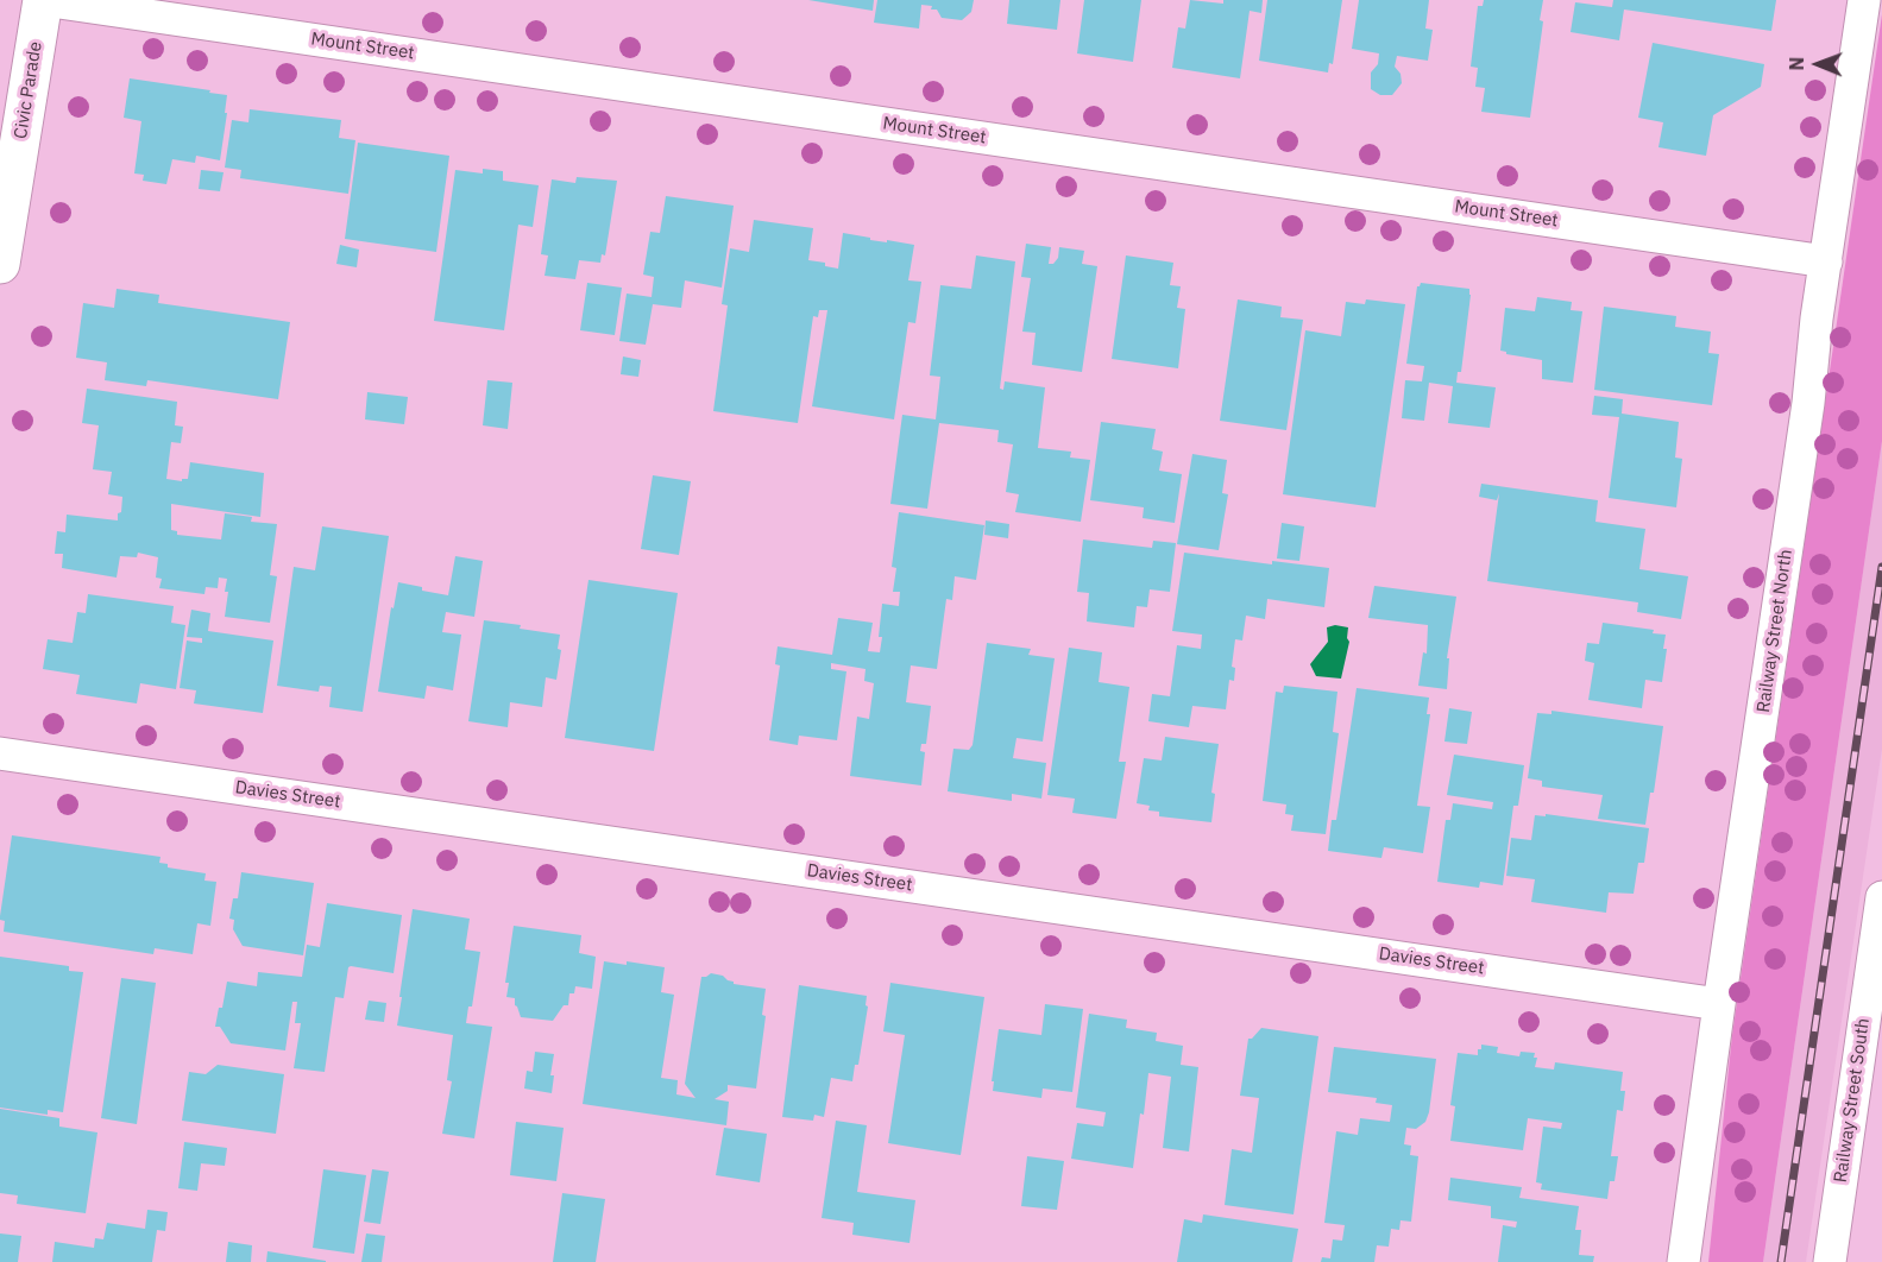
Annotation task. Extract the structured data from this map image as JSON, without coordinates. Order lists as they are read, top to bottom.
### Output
{
  "streets": {
    "street": [
      "Mount Street",
      "Civic Parade",
      "Railway Street North",
      "Davies Street",
      "Railway Street South"
    ]
  },
  "crossings": [
    ["Mount Street", "Civic Parade"],
    ["Mount Street", "Railway Street North"],
    ["Railway Street North", "Davies Street"]
  ],
  "north": "left"
}
